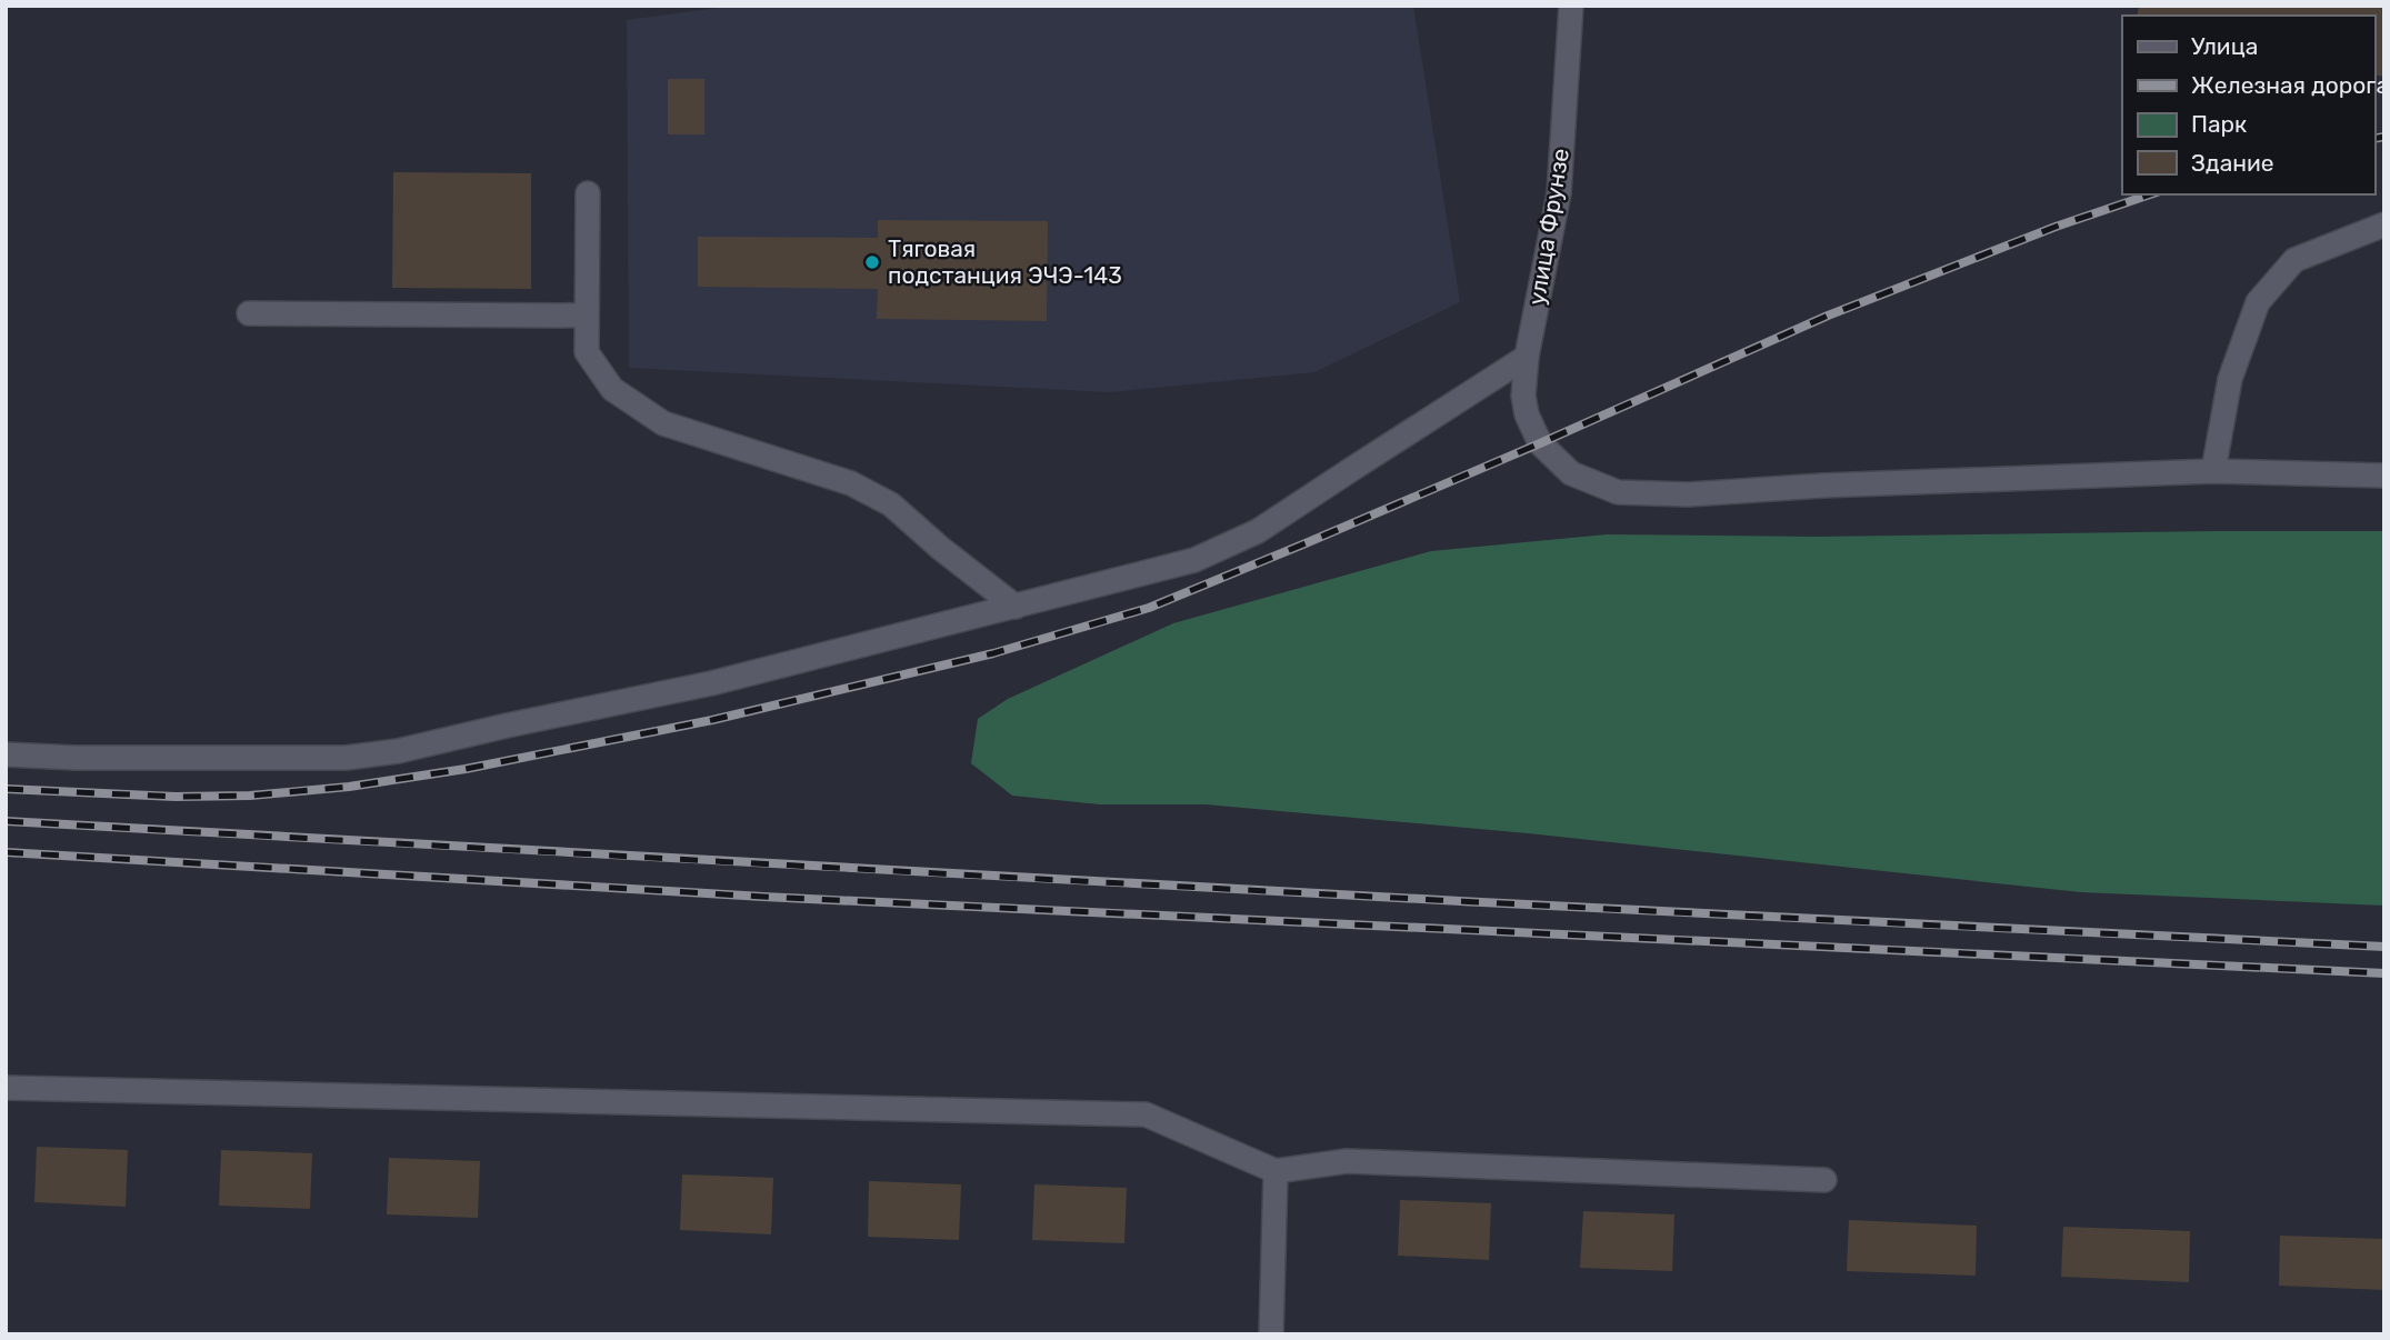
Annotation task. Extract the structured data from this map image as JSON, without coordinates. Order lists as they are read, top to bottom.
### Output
{
  "streets": {
    "street": ["улица Фрунзе"]
  },
  "places": ["Тяговая подстанция ЭЧЭ-143"],
  "legend": [
    "Улица",
    "Железная дорога",
    "Парк",
    "Здание"
  ]
}
